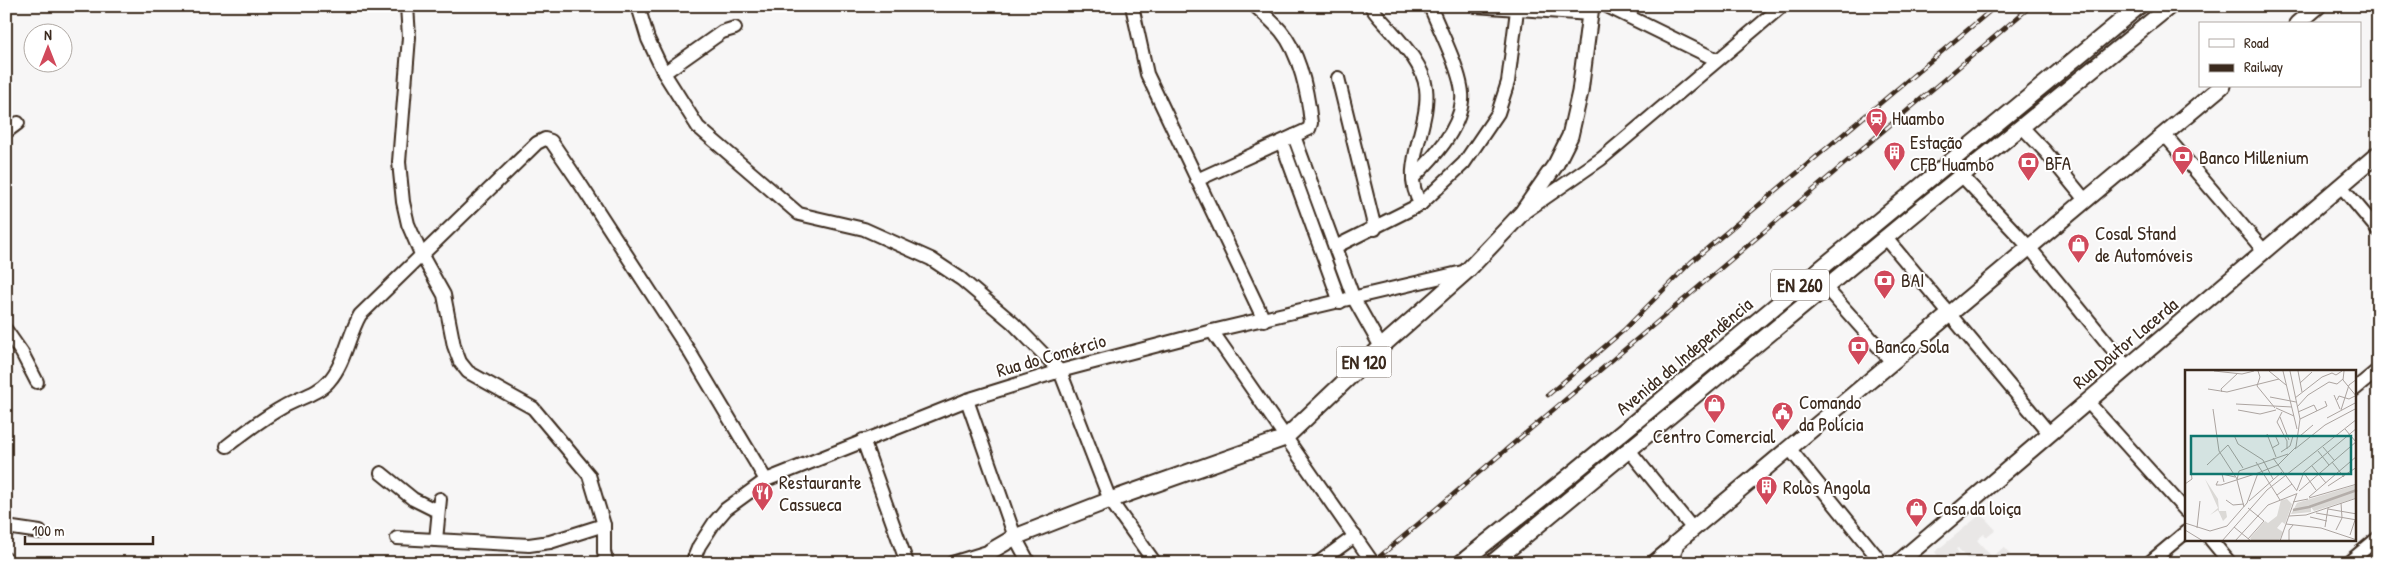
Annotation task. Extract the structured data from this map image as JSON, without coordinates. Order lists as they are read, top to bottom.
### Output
{
  "streets": {
    "main road": [
      "EN 260",
      "Rua Doutor Lacerda",
      "Avenida da Independência",
      "EN 120"
    ],
    "street": ["Rua do Comércio"]
  },
  "crossings": [
    ["Rua do Comércio", "EN 120"]
  ],
  "places": {
    "station": ["Huambo"],
    "building": ["Estação CFB Huambo", "Rolos Angola"],
    "bank": [
      "Banco Millenium",
      "BFA",
      "BAI",
      "Banco Sola"
    ],
    "shop": ["Cosal Stand de Automóveis", "Centro Comercial", "Casa da loiça"],
    "public building": ["Comando da Polícia"],
    "restaurant": ["Restaurante Cassueca"]
  },
  "legend": ["Road", "Railway"],
  "scale_bar": "100 m",
  "north": "top"
}
